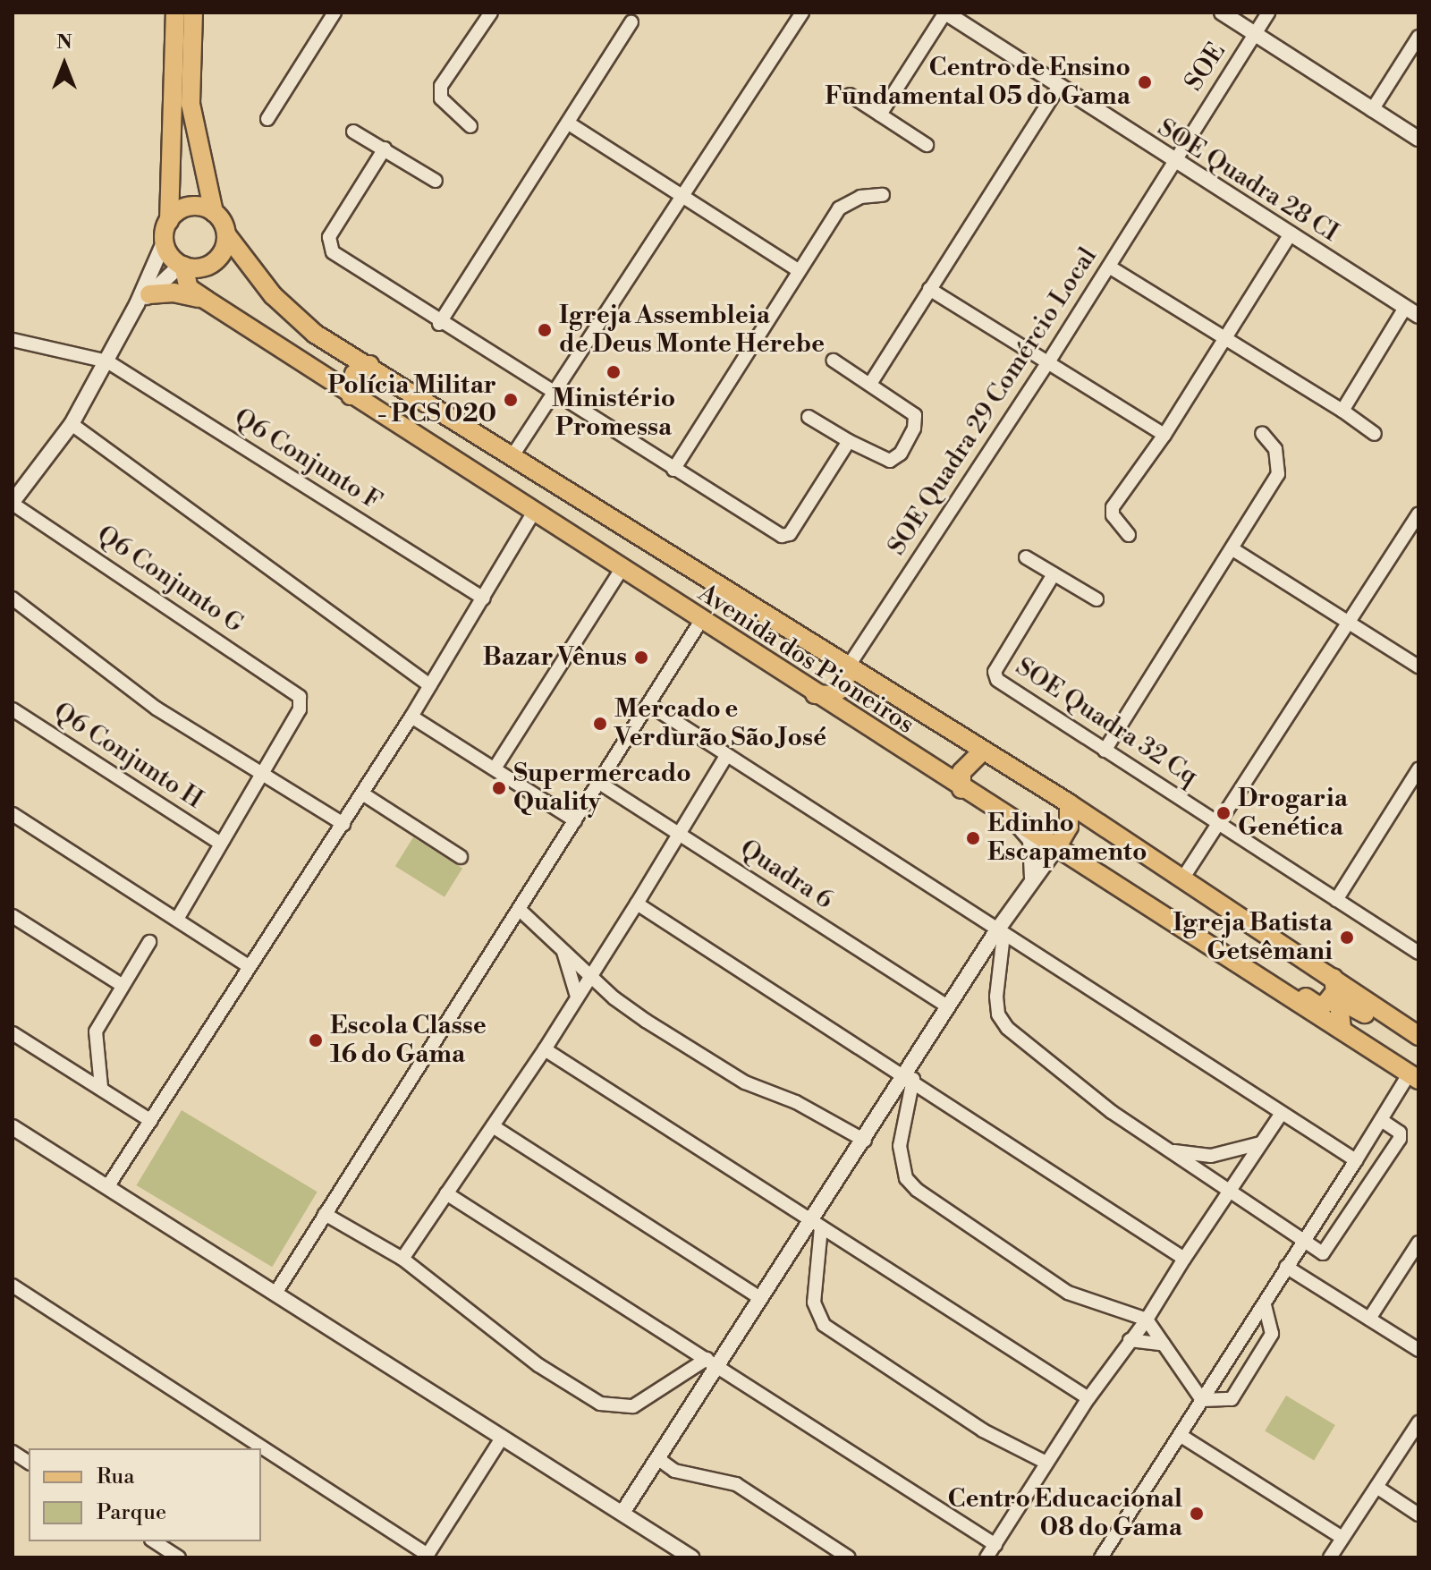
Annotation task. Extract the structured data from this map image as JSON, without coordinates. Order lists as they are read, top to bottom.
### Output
{
  "streets": {
    "main road": ["Avenida dos Pioneiros"],
    "street": [
      "SOE",
      "SOE Quadra 28 CI",
      "SOE Quadra 29 Comércio Local",
      "Q6 Conjunto F",
      "Q6 Conjunto G",
      "SOE Quadra 32 Cq",
      "Q6 Conjunto H",
      "Quadra 6"
    ]
  },
  "crossings": [
    ["SOE", "SOE Quadra 28 CI"],
    ["SOE", "SOE Quadra 29 Comércio Local"],
    ["SOE Quadra 28 CI", "SOE Quadra 29 Comércio Local"],
    ["SOE Quadra 29 Comércio Local", "Avenida dos Pioneiros"]
  ],
  "places": [
    "Centro de Ensino Fundamental 05 do Gama",
    "Igreja Assembleia de Deus Monte Herebe",
    "Ministério Promessa",
    "Polícia Militar - PCS 020",
    "Bazar Vênus",
    "Mercado e Verdurão São José",
    "Supermercado Quality",
    "Drogaria Genética",
    "Edinho Escapamento",
    "Igreja Batista Getsêmani",
    "Escola Classe 16 do Gama",
    "Centro Educacional 08 do Gama"
  ],
  "legend": ["Rua", "Parque"],
  "north": "top"
}
